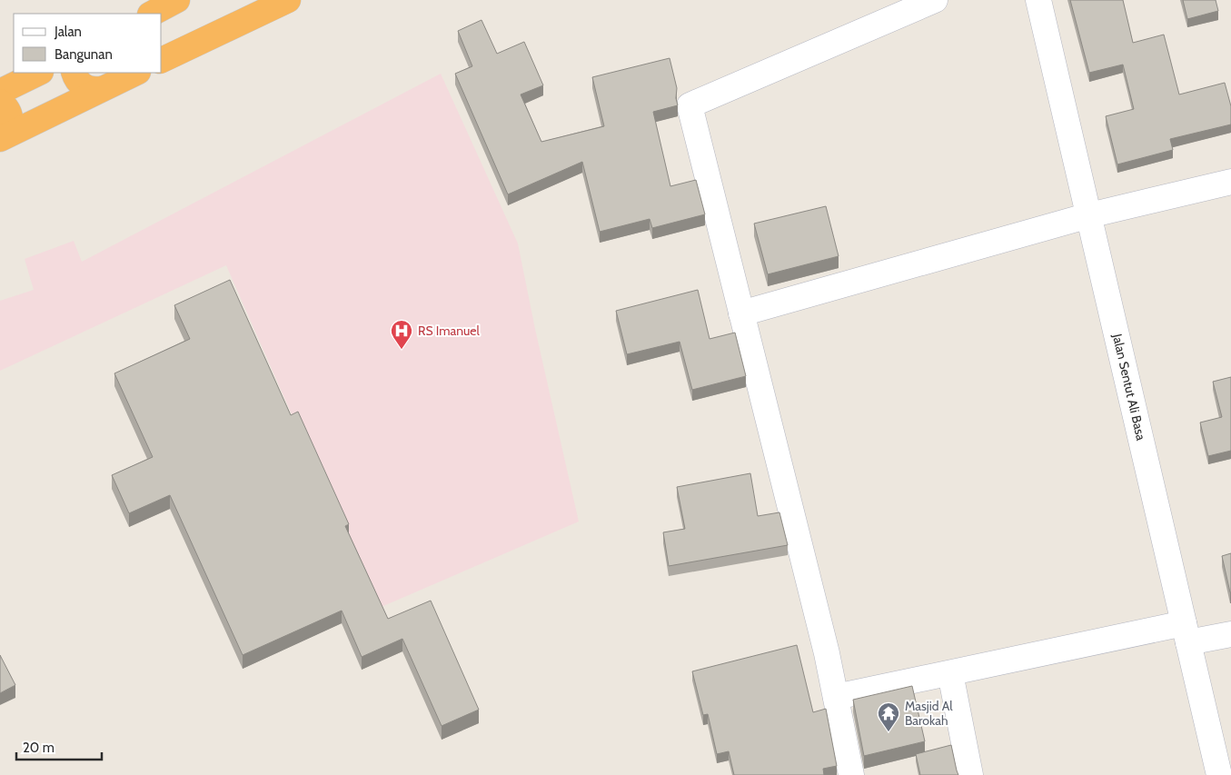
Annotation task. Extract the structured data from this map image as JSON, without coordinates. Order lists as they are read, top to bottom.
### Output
{
  "streets": {
    "street": ["Jalan Sentut Ali Basa"]
  },
  "places": {
    "hospital": ["RS Imanuel"],
    "temple": ["Masjid Al Barokah"]
  },
  "legend": ["Jalan", "Bangunan"],
  "scale_bar": "20 m"
}
